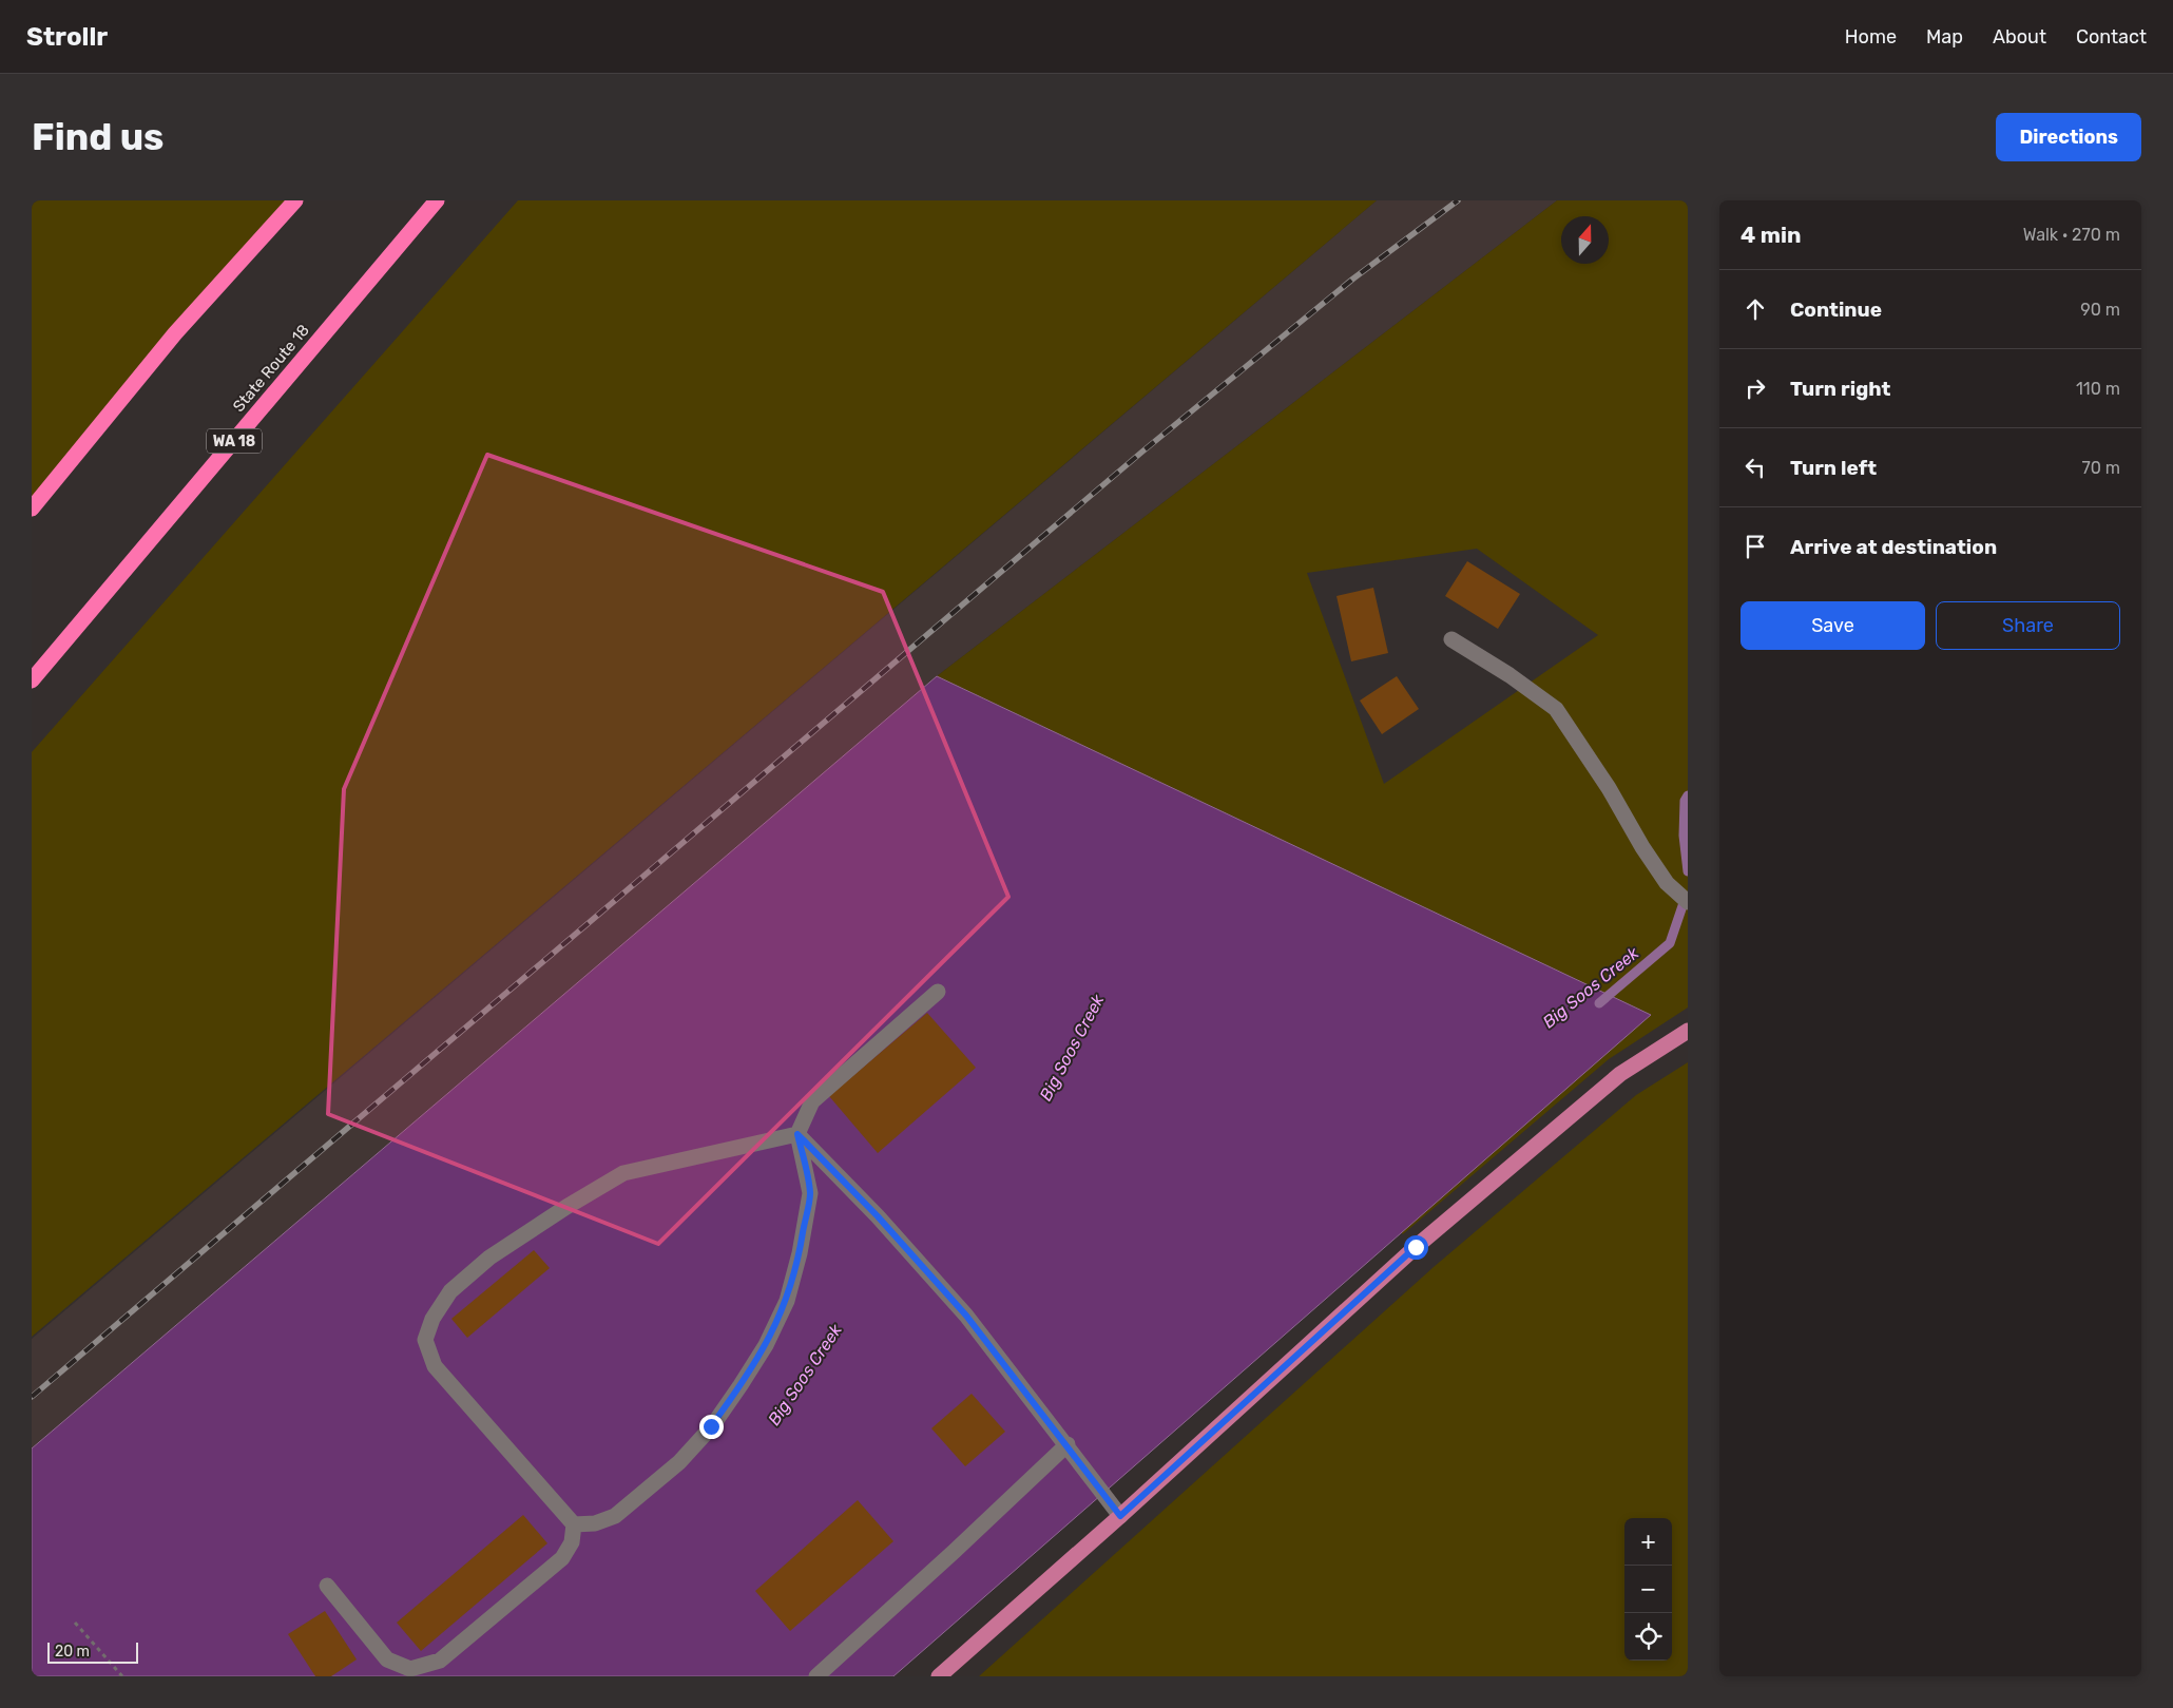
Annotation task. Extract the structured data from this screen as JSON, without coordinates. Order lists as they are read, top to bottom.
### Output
{
  "streets": {
    "highway": ["State Route 18", "WA 18"]
  },
  "water": ["Big Soos Creek"],
  "scale_bar": "20 m",
  "north": "top",
  "page": {
    "header": "Strollr",
    "nav": [
      "Home",
      "Map",
      "About",
      "Contact"
    ],
    "buttons": [
      "Directions",
      ["Save", "Share"]
    ],
    "title": "Find us",
    "heading": ["4 min", "Walk · 270 m"],
    "list": [
      ["Continue", "90 m"],
      ["Turn right", "110 m"],
      ["Turn left", "70 m"],
      "Arrive at destination"
    ],
    "map_buttons": ["+", "−"],
    "scale": "20 m"
  }
}
